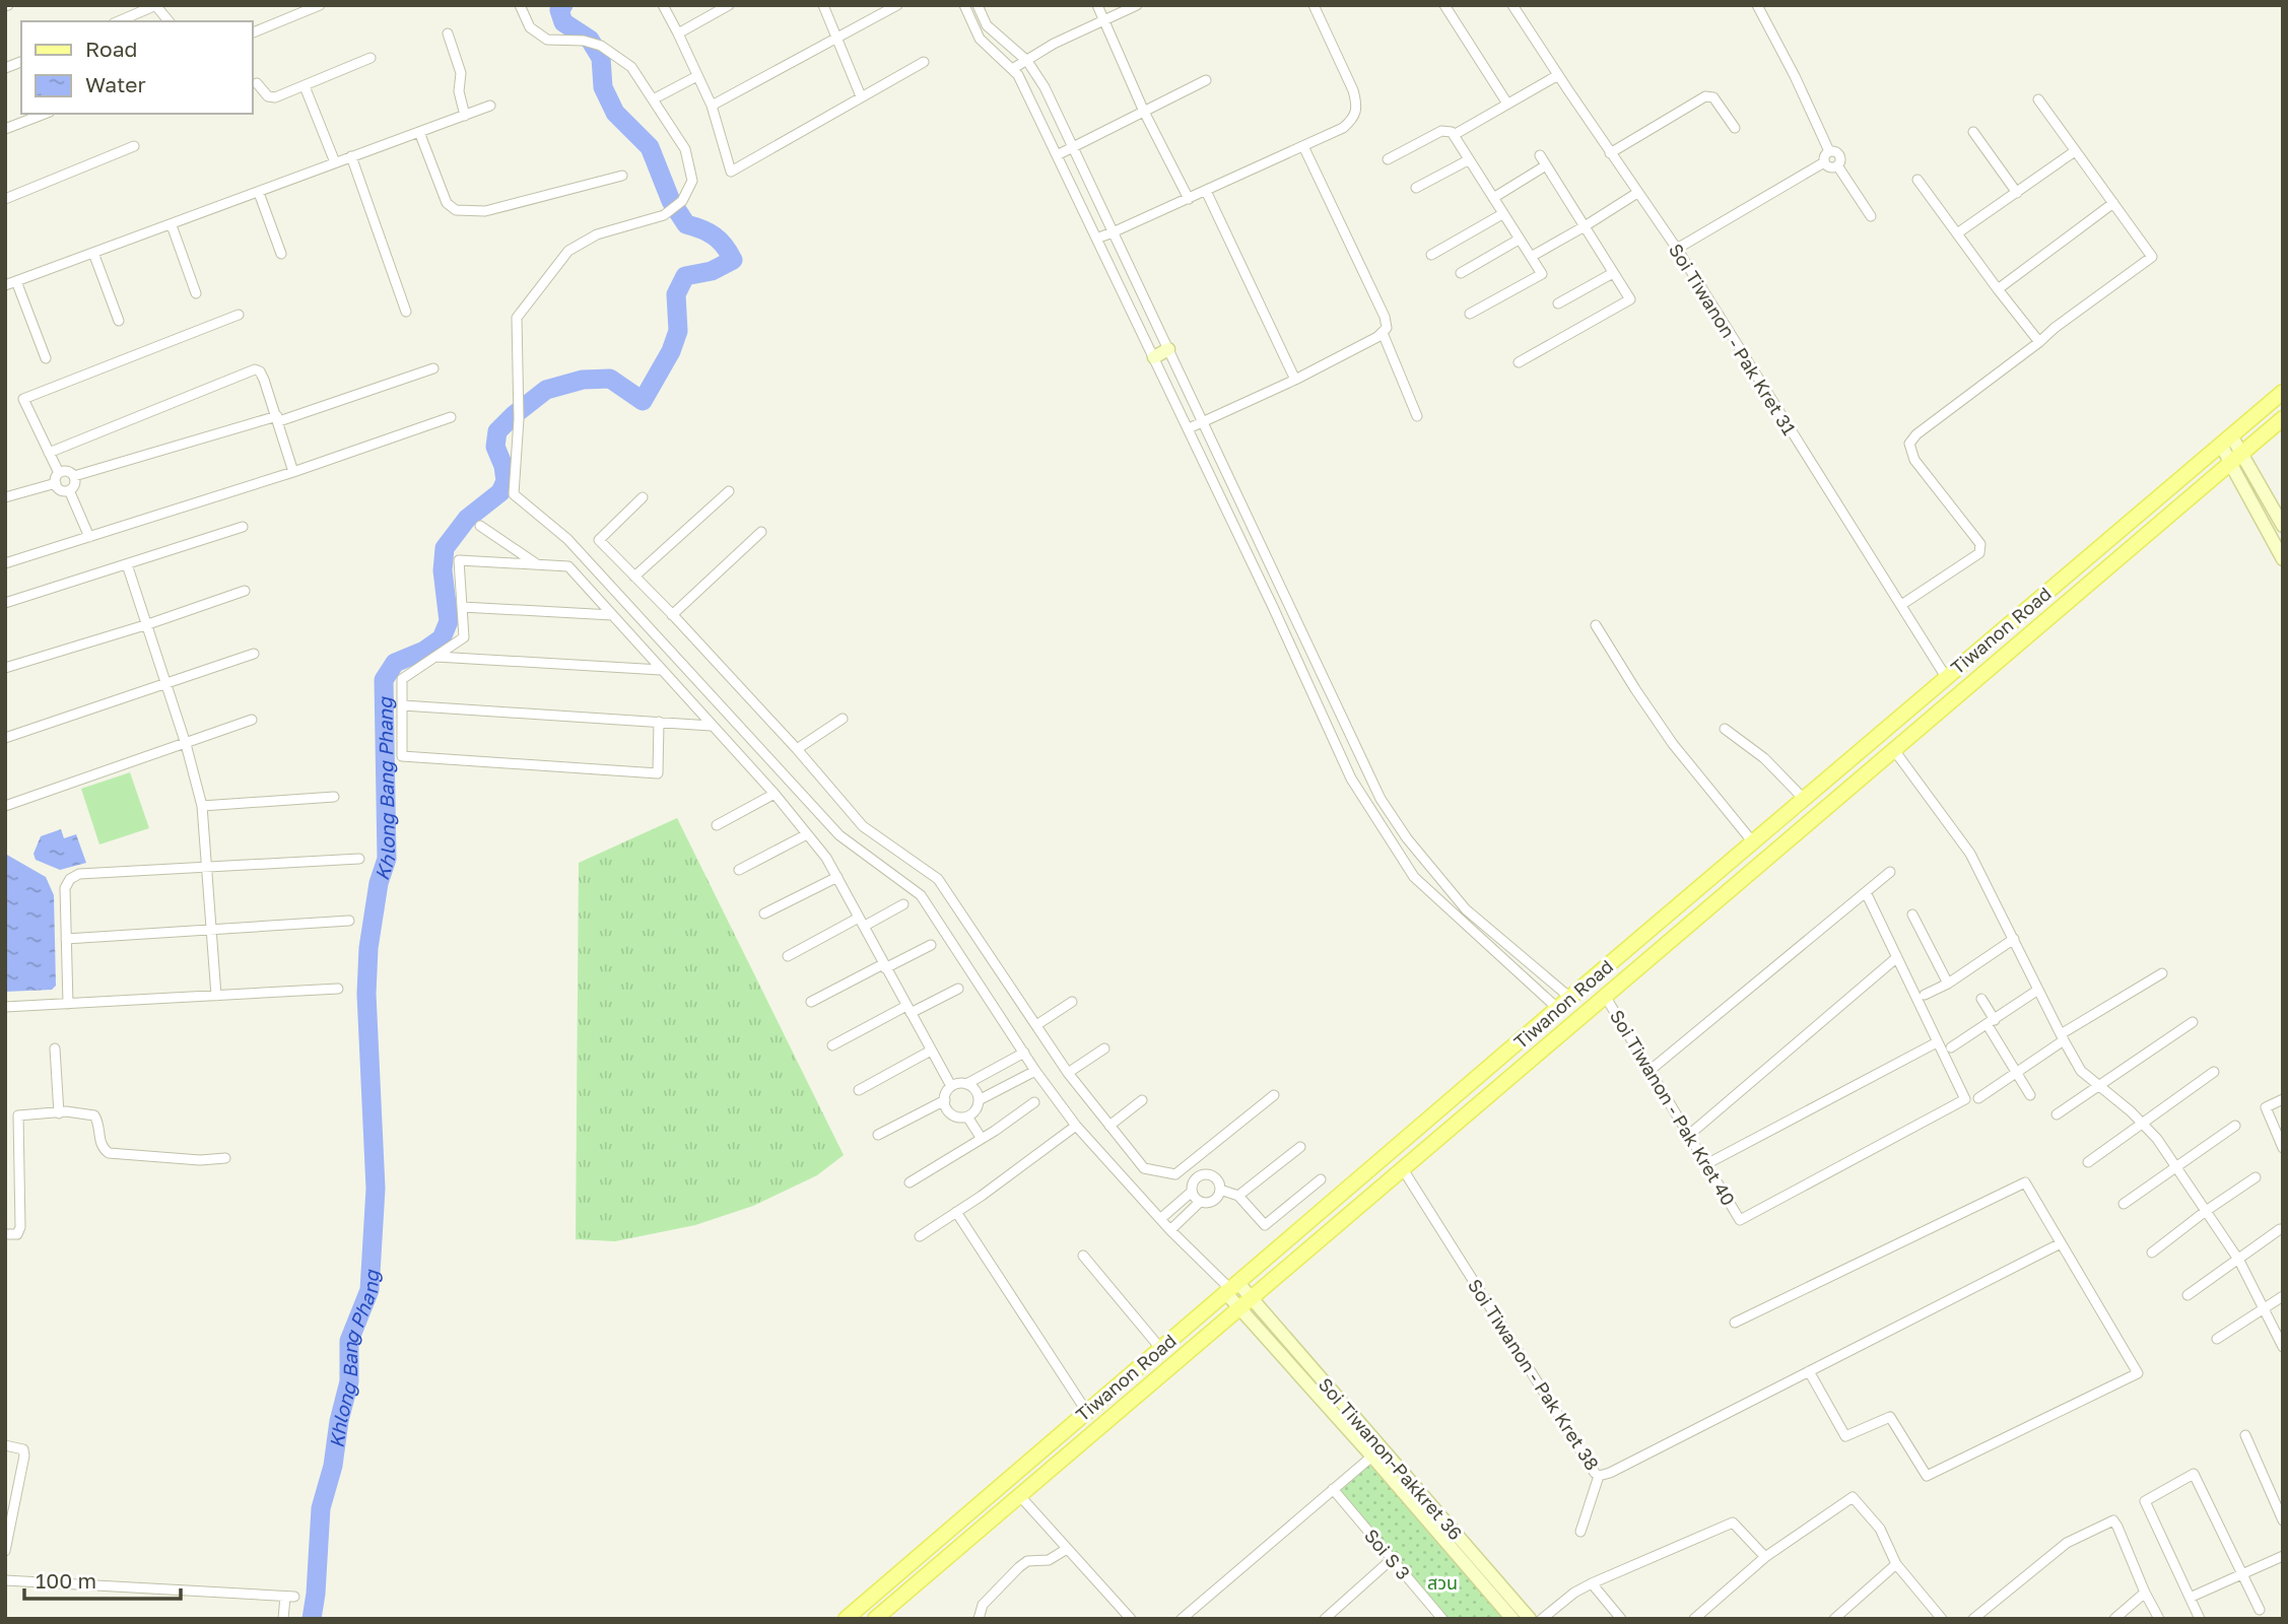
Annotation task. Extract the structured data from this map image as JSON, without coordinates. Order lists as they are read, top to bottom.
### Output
{
  "streets": {
    "main road": ["Tiwanon Road"],
    "street": [
      "Soi Tiwanon - Pak Kret 31",
      "Soi Tiwanon - Pak Kret 40",
      "Soi Tiwanon - Pak Kret 38",
      "Soi Tiwanon-Pakkret 36",
      "Soi S 3"
    ]
  },
  "crossings": [
    ["Soi Tiwanon - Pak Kret 31", "Tiwanon Road"],
    ["Tiwanon Road", "Soi Tiwanon - Pak Kret 40"],
    ["Tiwanon Road", "Soi Tiwanon - Pak Kret 38"],
    ["Tiwanon Road", "Soi Tiwanon-Pakkret 36"]
  ],
  "water": ["Khlong Bang Phang"],
  "parks": ["สวน"],
  "legend": ["Road", "Water"],
  "scale_bar": "100 m"
}
